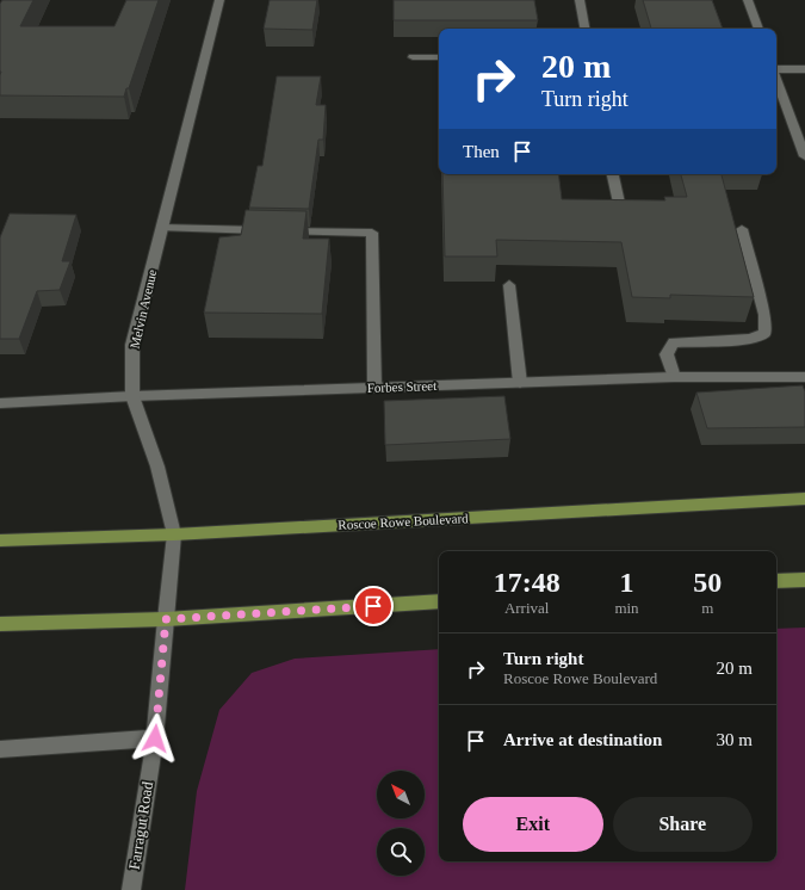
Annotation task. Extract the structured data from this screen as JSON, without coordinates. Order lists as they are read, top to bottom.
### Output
{
  "streets": {
    "main road": ["Roscoe Rowe Boulevard"],
    "street": ["Melvin Avenue", "Forbes Street", "Farragut Road"]
  },
  "crossings": [
    ["Melvin Avenue", "Forbes Street"],
    ["Melvin Avenue", "Roscoe Rowe Boulevard"],
    ["Melvin Avenue", "Farragut Road"]
  ],
  "north": "top left",
  "page": {
    "turn": ["20 m", "Turn right"],
    "then": "Then",
    "eta": [
      "17:48",
      "Arrival",
      "1",
      "min",
      "50",
      "m"
    ],
    "list": [
      {
        "name": "Turn right",
        "note": "Roscoe Rowe Boulevard",
        "value": "20 m"
      },
      {
        "name": "Arrive at destination",
        "value": "30 m"
      }
    ],
    "buttons": ["Exit", "Share"]
  }
}
